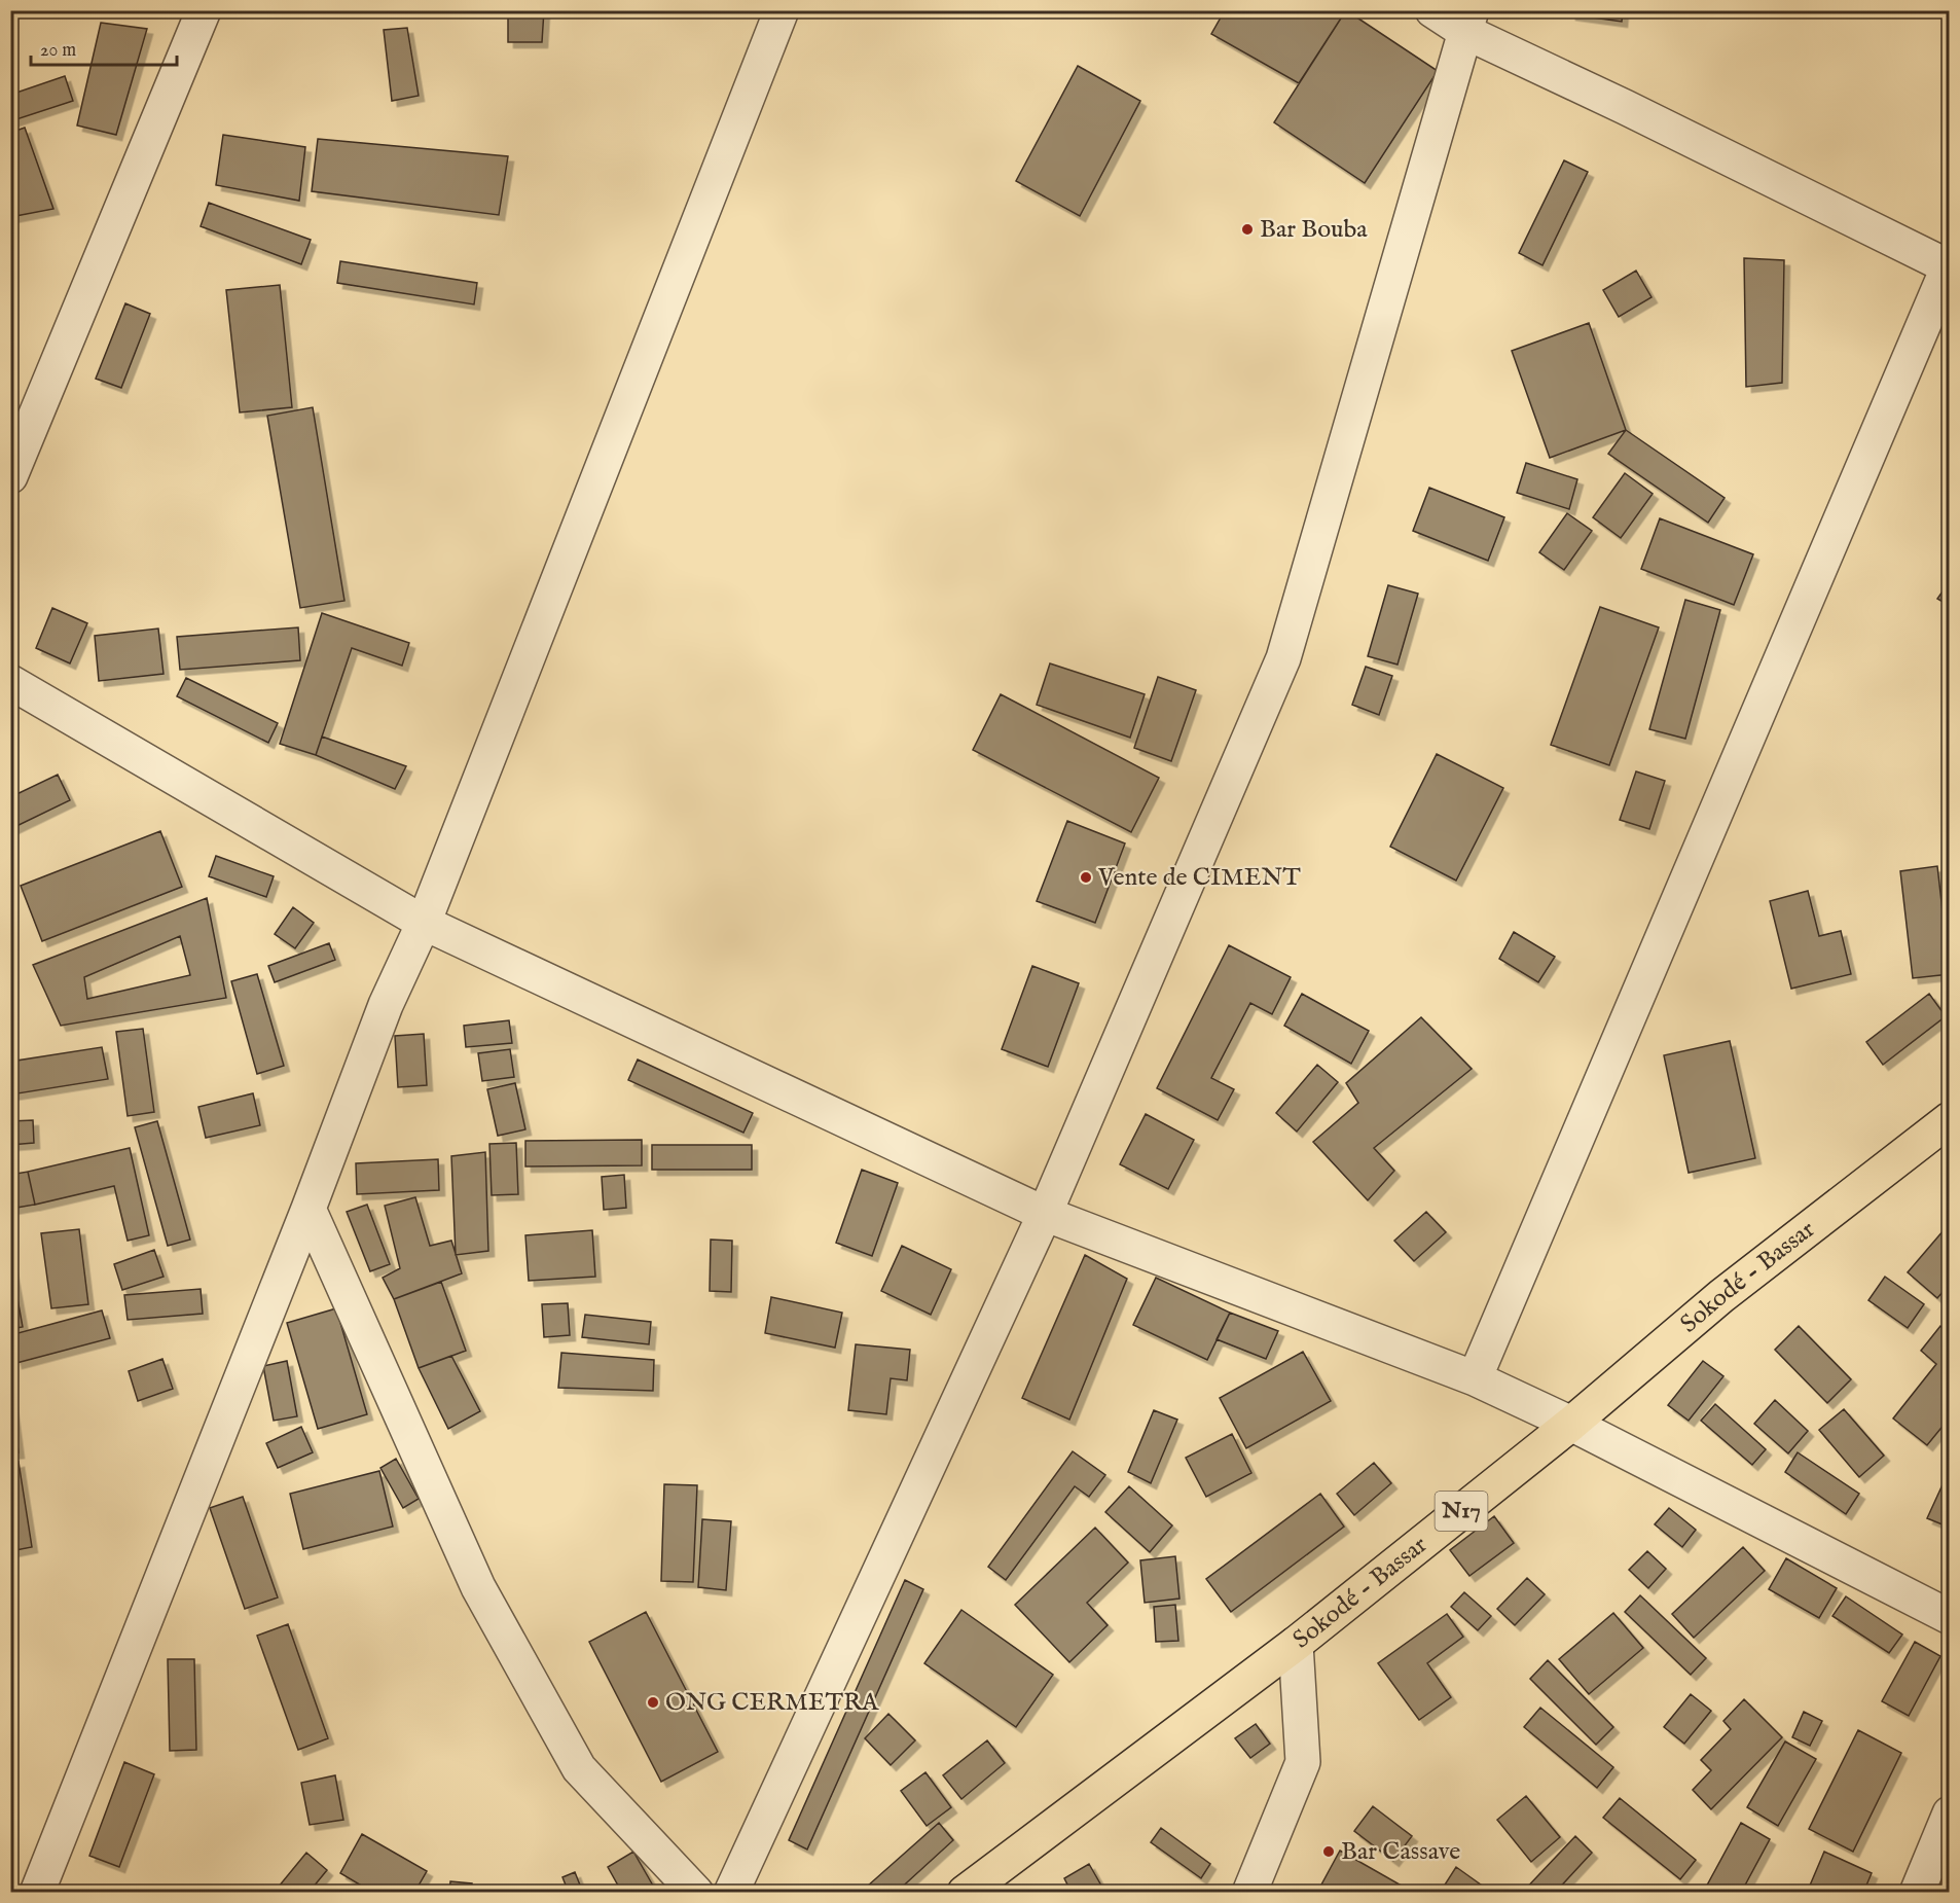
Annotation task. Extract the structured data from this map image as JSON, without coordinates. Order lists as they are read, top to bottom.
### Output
{
  "streets": {
    "main road": ["Sokodé - Bassar", "N17"]
  },
  "places": [
    "Bar Bouba",
    "Vente de CIMENT",
    "ONG CERMETRA",
    "Bar Cassave"
  ],
  "scale_bar": "20 m"
}
